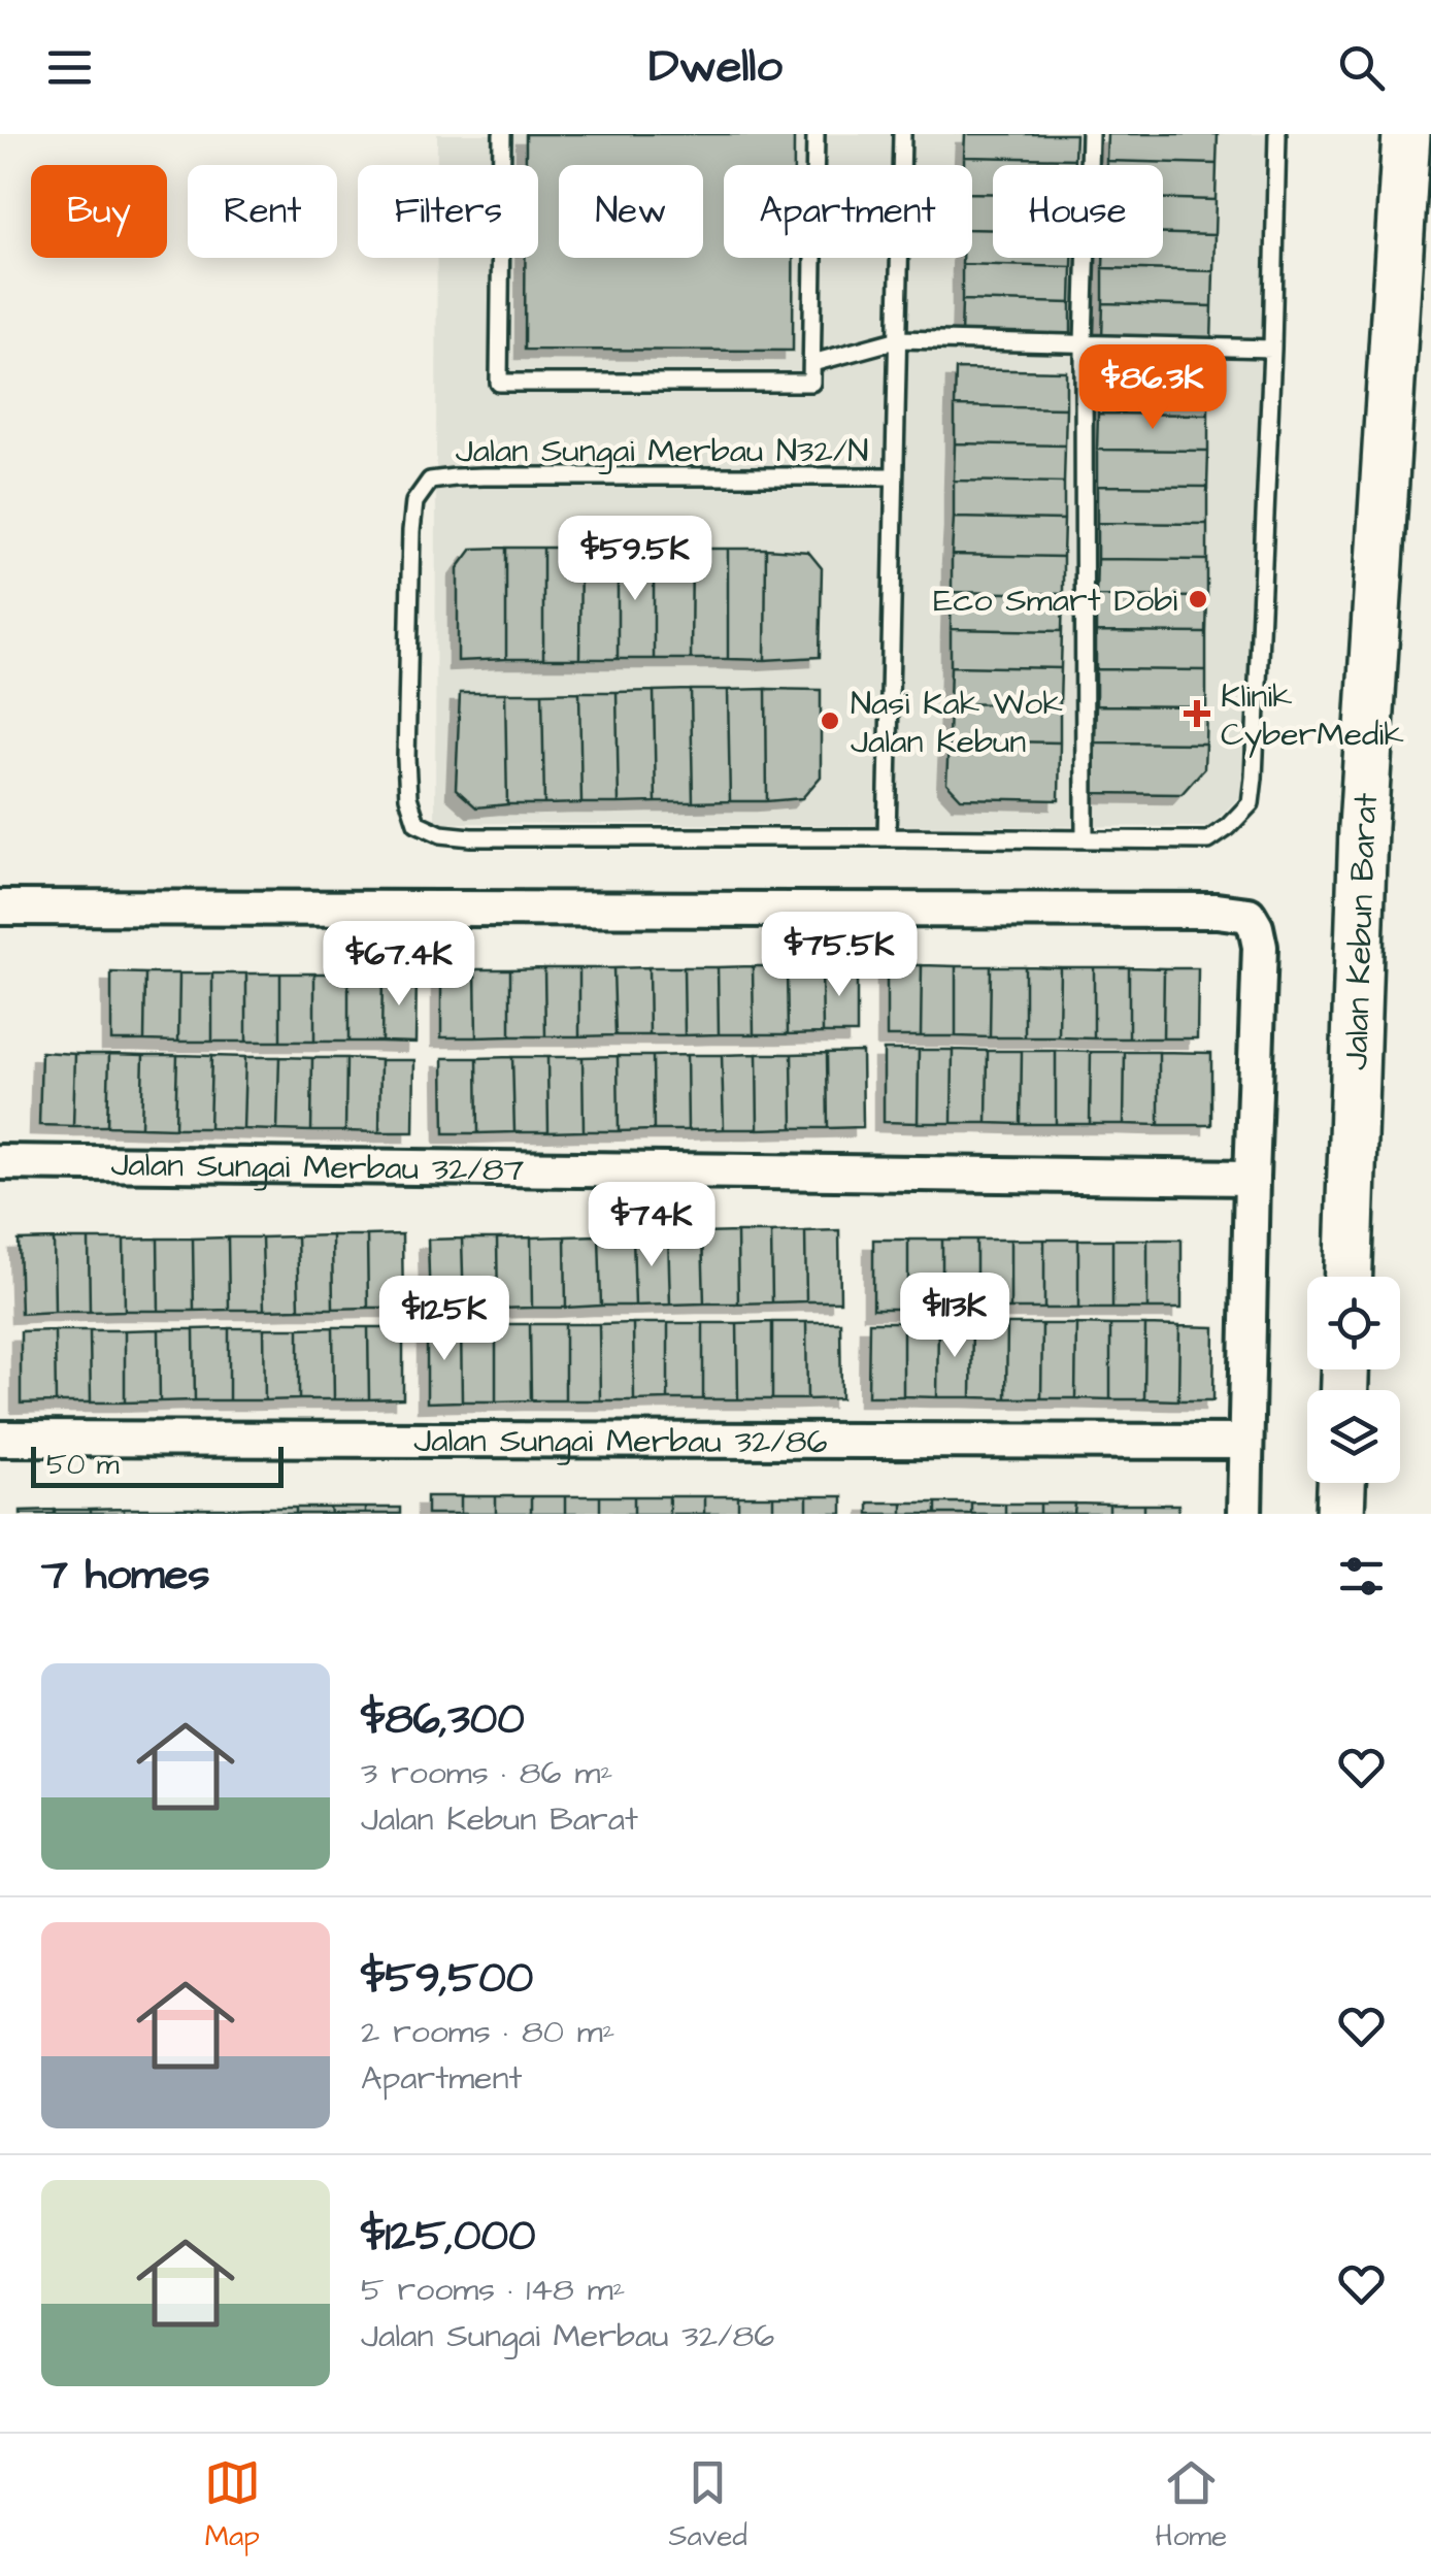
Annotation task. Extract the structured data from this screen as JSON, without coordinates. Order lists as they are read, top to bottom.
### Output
{
  "streets": {
    "main road": ["Jalan Kebun Barat"],
    "street": ["Jalan Sungai Merbau 32/87", "Jalan Sungai Merbau 32/86"],
    "lane": ["Jalan Sungai Merbau N32/N"]
  },
  "places": {
    "other": ["Eco Smart Dobi", "Nasi Kak Wok Jalan Kebun"],
    "health": ["Klinik CyberMedik"]
  },
  "scale_bar": "50 m",
  "page": {
    "header": "Dwello",
    "chip": [
      "Buy",
      "Rent",
      "Filters",
      "New",
      "Apartment",
      "House"
    ],
    "price": [
      "$86.3K",
      "$59.5K",
      "$75.5K",
      "$67.4K",
      "$74K",
      "$113K",
      "$125K"
    ],
    "scale": "50 m",
    "heading": "7 homes",
    "list": [
      {
        "name": "$86,300",
        "note": "3 rooms · 86 m² · Jalan Kebun Barat"
      },
      {
        "name": "$59,500",
        "note": "2 rooms · 80 m² · Apartment"
      },
      {
        "name": "$125,000",
        "note": "5 rooms · 148 m² · Jalan Sungai Merbau 32/86"
      }
    ],
    "tabs": ["Map", "Saved", "Home"]
  }
}
